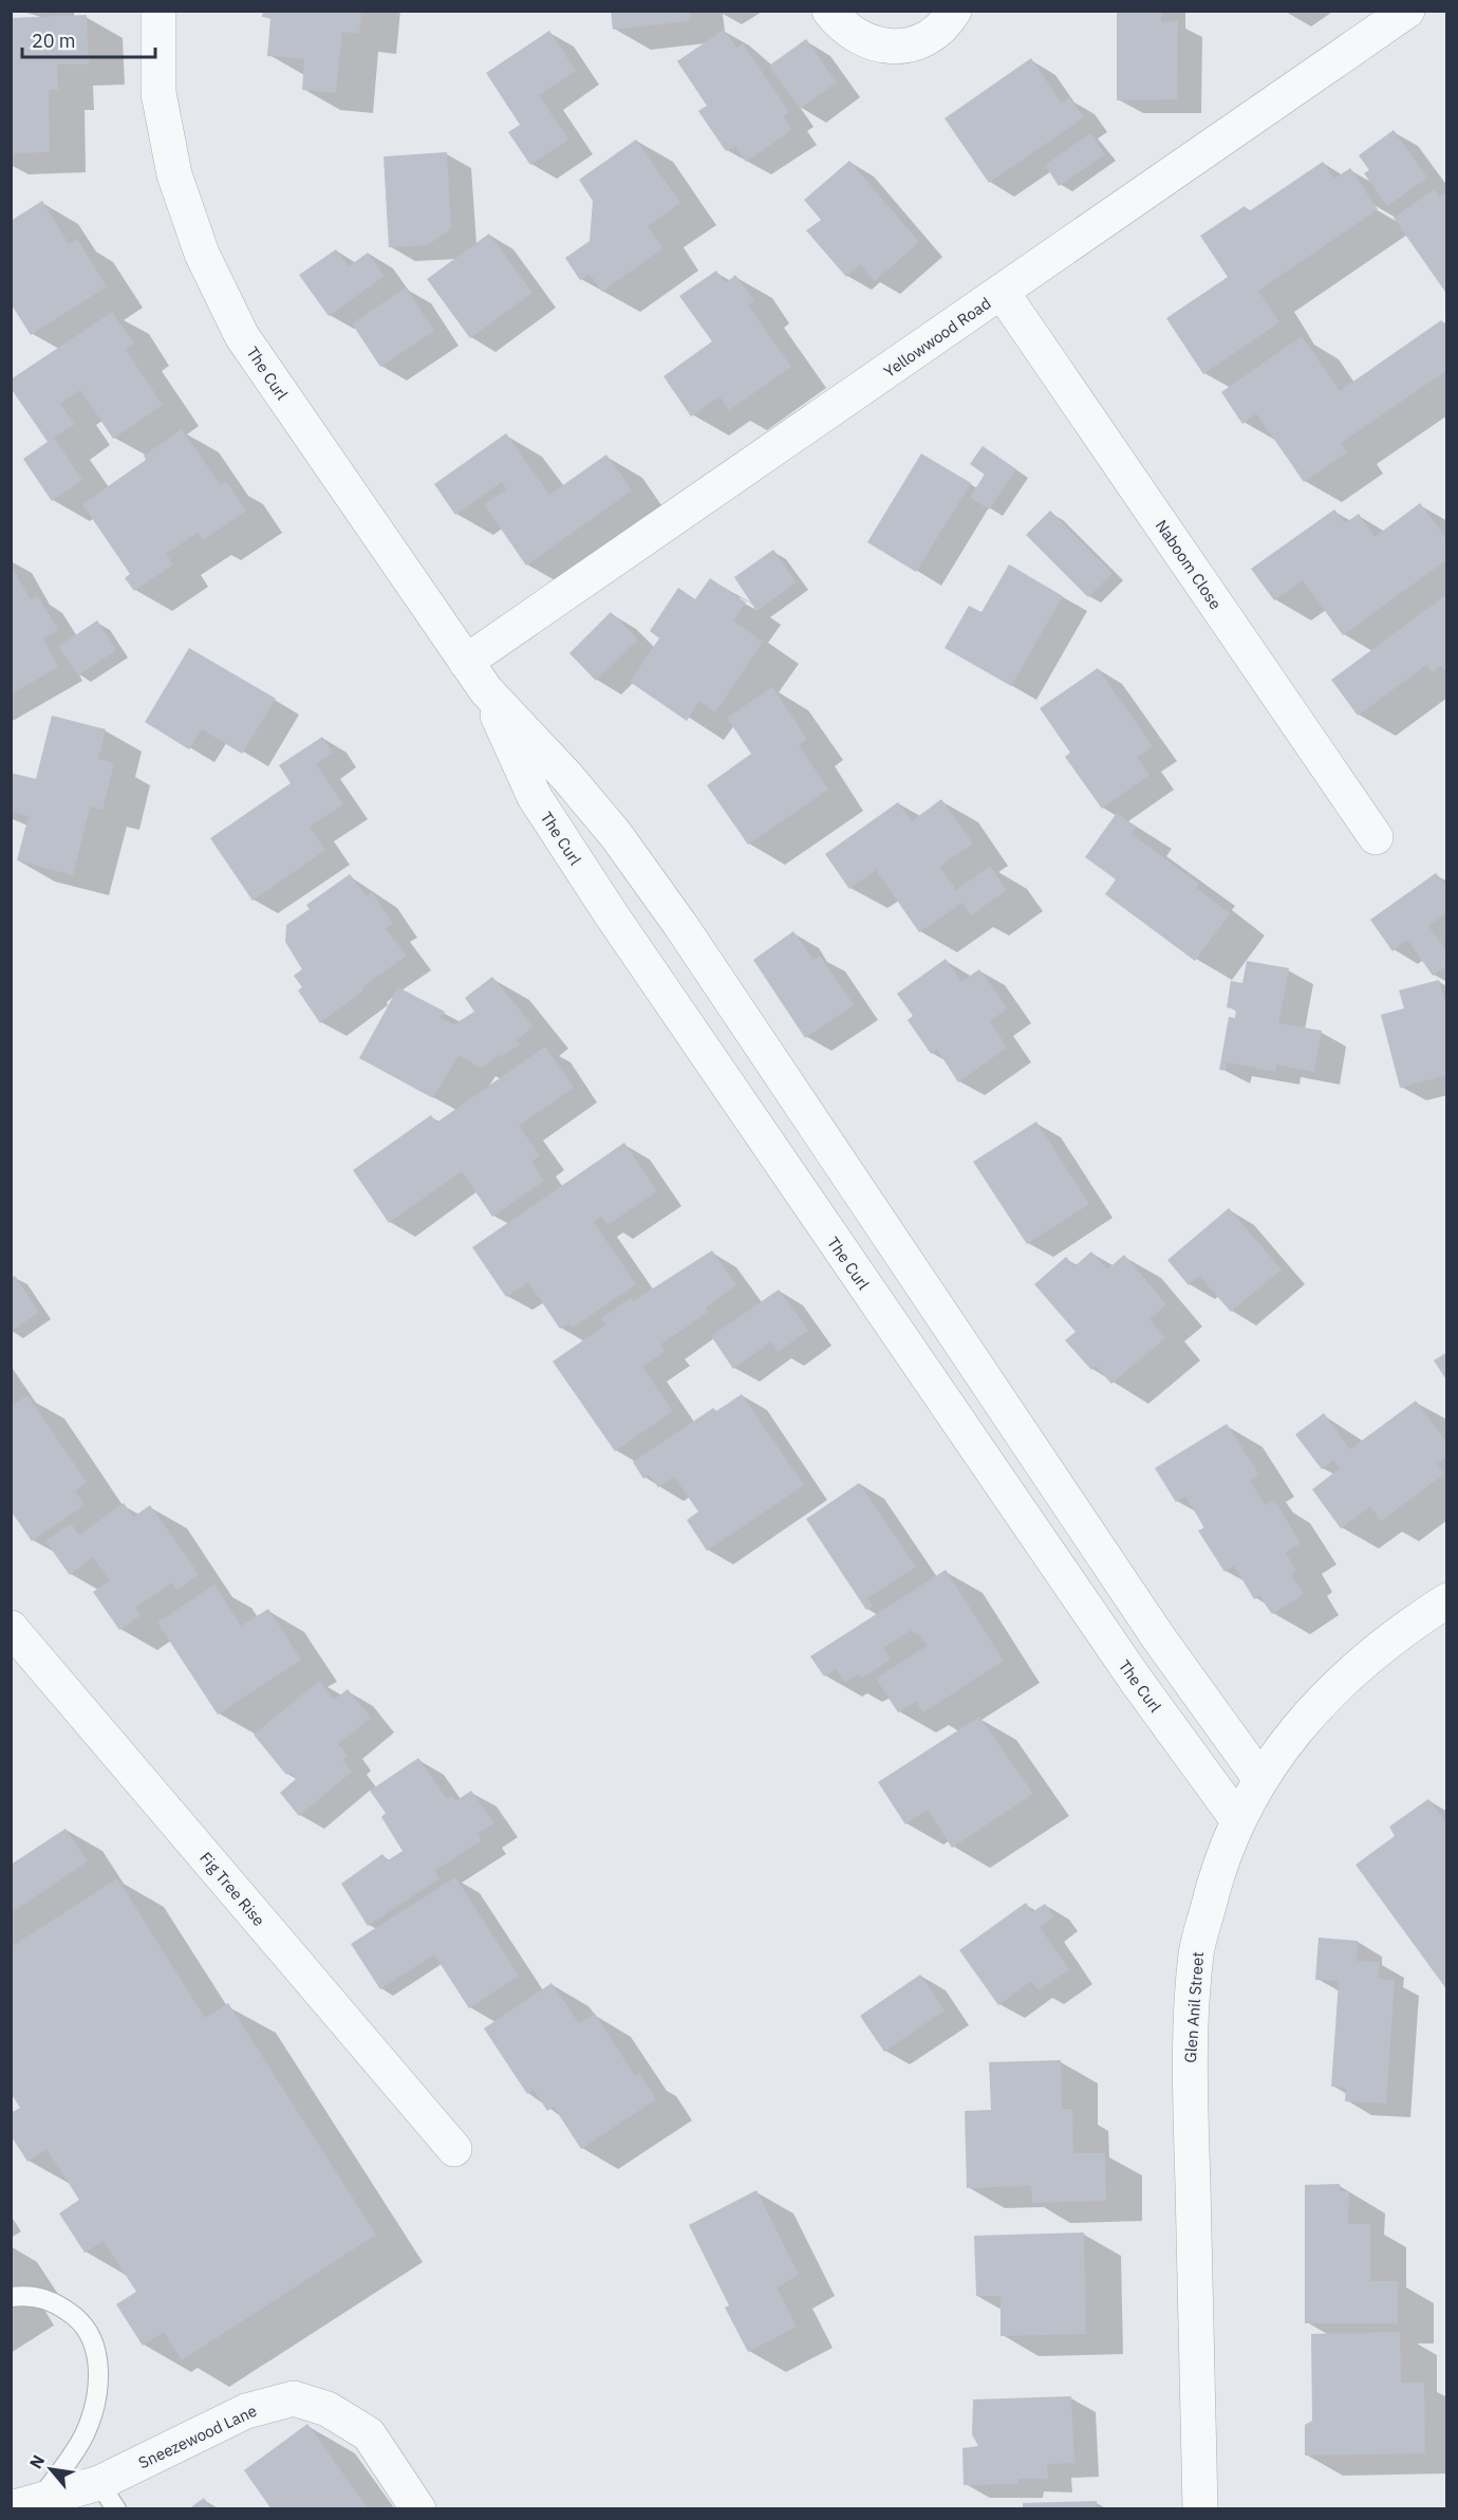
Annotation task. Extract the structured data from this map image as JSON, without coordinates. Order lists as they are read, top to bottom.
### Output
{
  "streets": {
    "street": [
      "Yellowwood Road",
      "The Curl",
      "Naboom Close",
      "Fig Tree Rise",
      "Glen Anil Street",
      "Sneezewood Lane"
    ]
  },
  "crossings": [
    ["Yellowwood Road", "The Curl"],
    ["Yellowwood Road", "Naboom Close"],
    ["The Curl", "Glen Anil Street"]
  ],
  "scale_bar": "20 m",
  "north": "top left"
}
